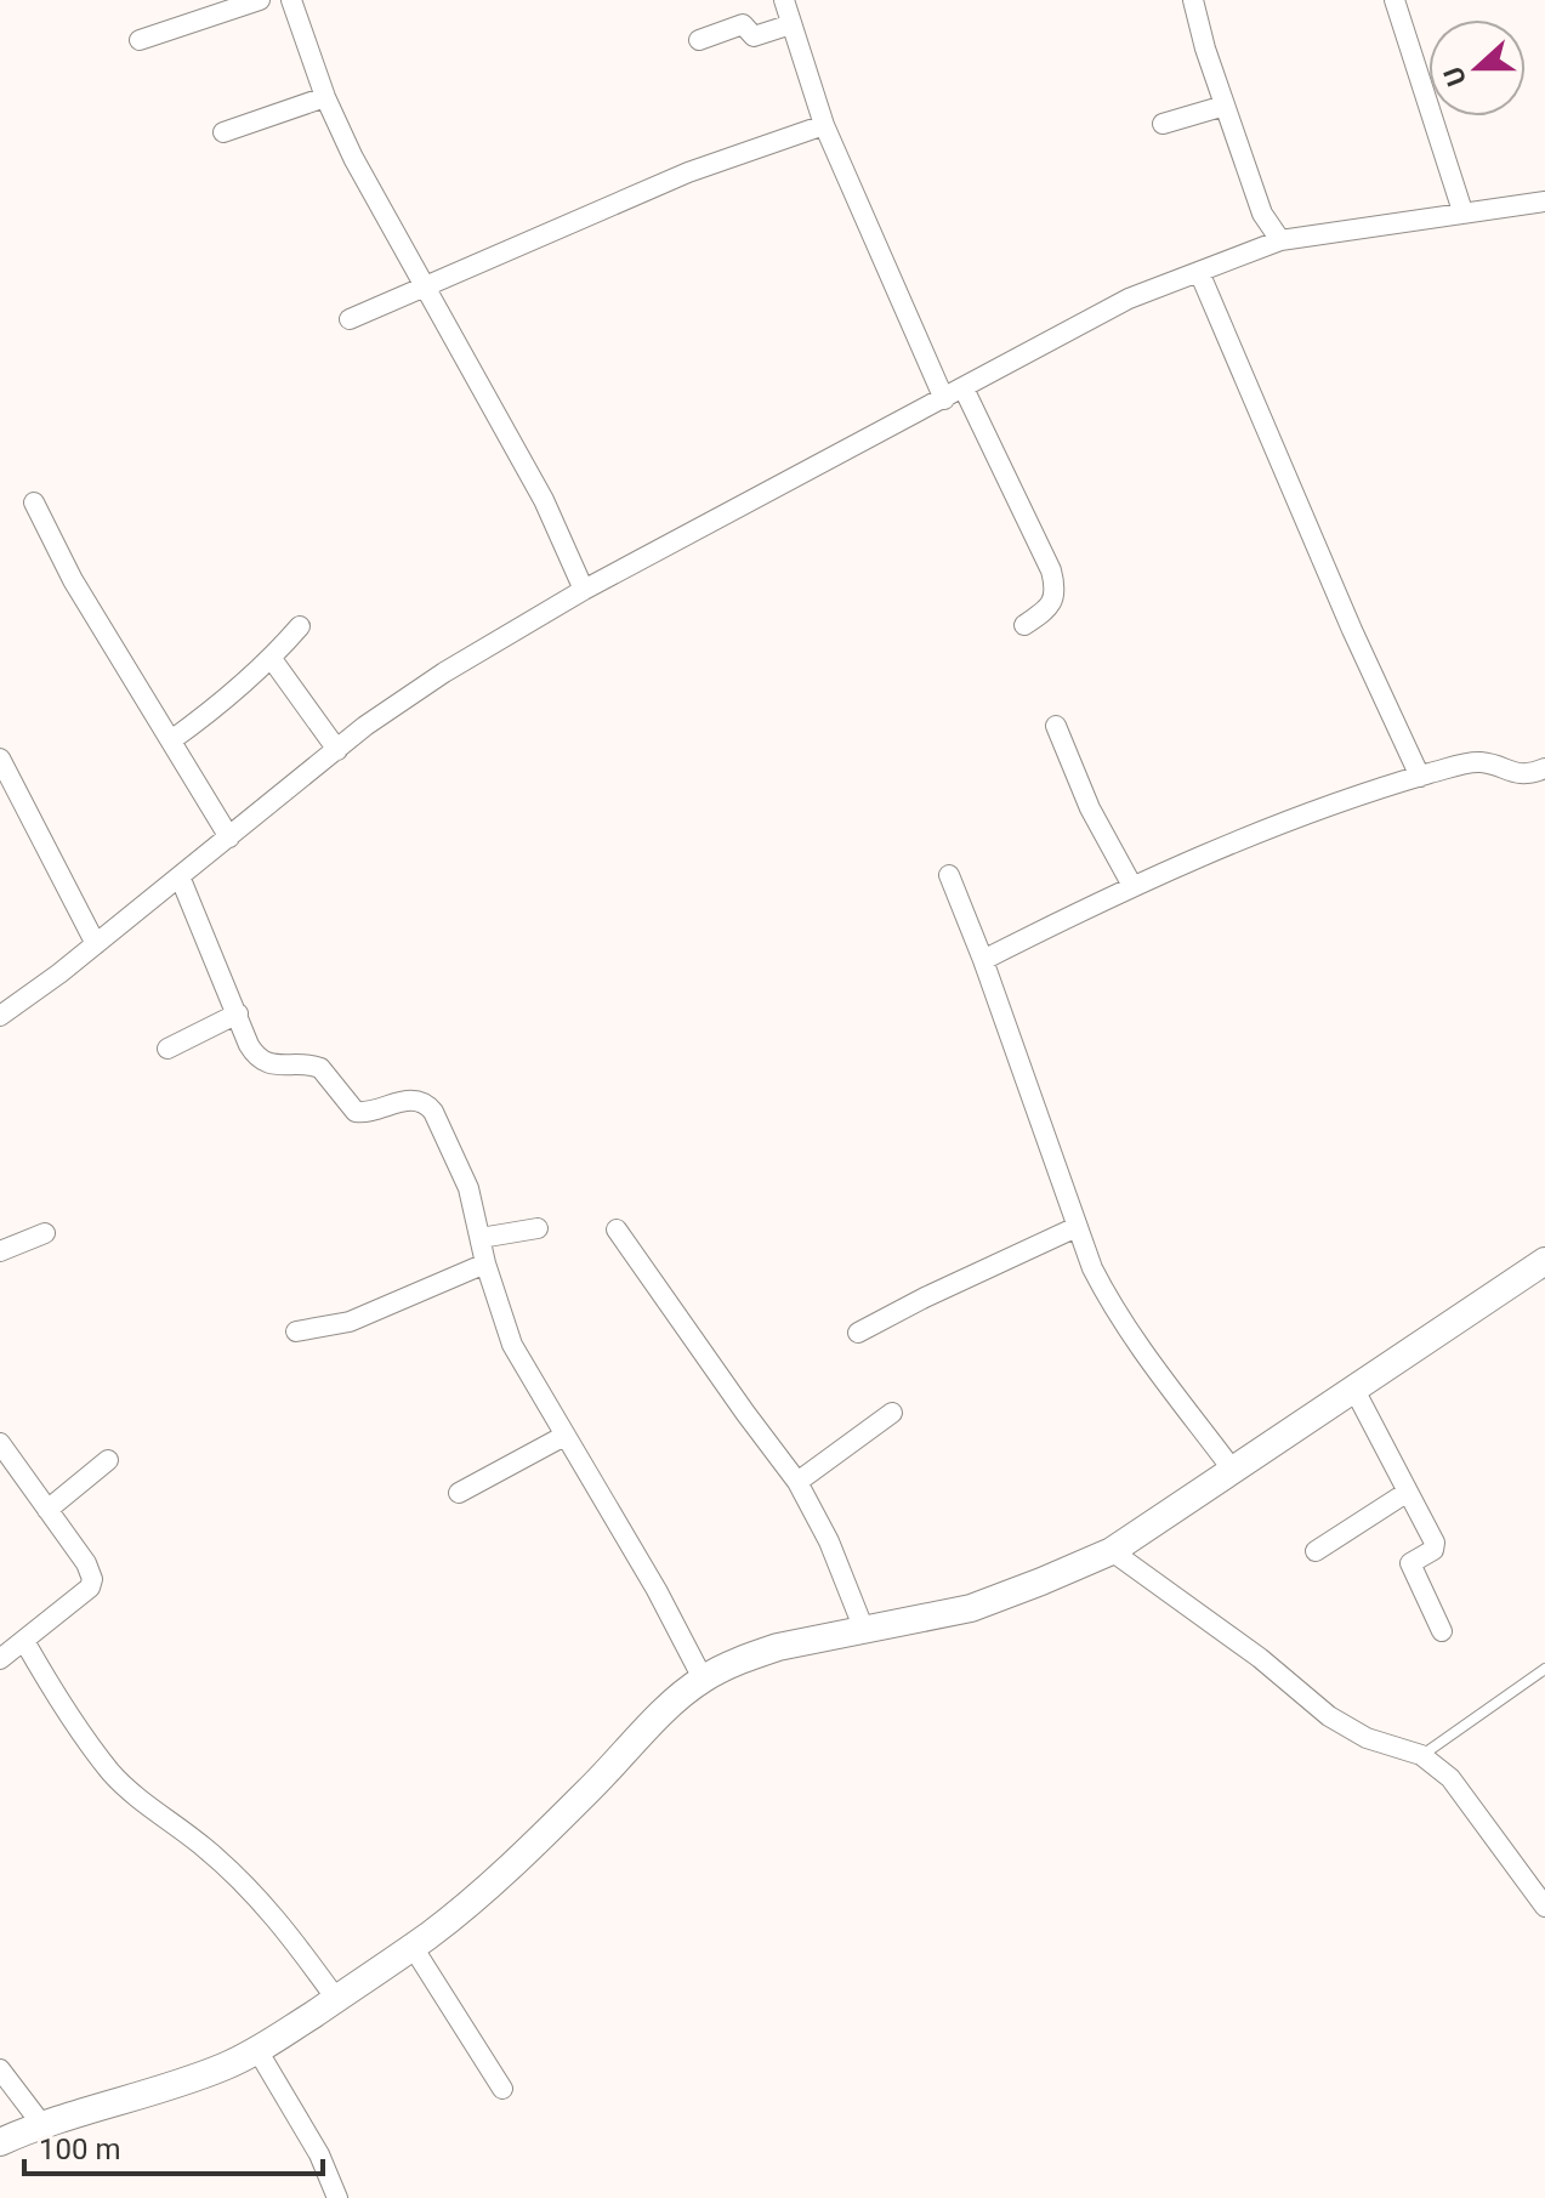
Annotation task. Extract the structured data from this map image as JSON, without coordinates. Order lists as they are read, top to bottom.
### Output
{
  "scale_bar": "100 m",
  "north": "left"
}
